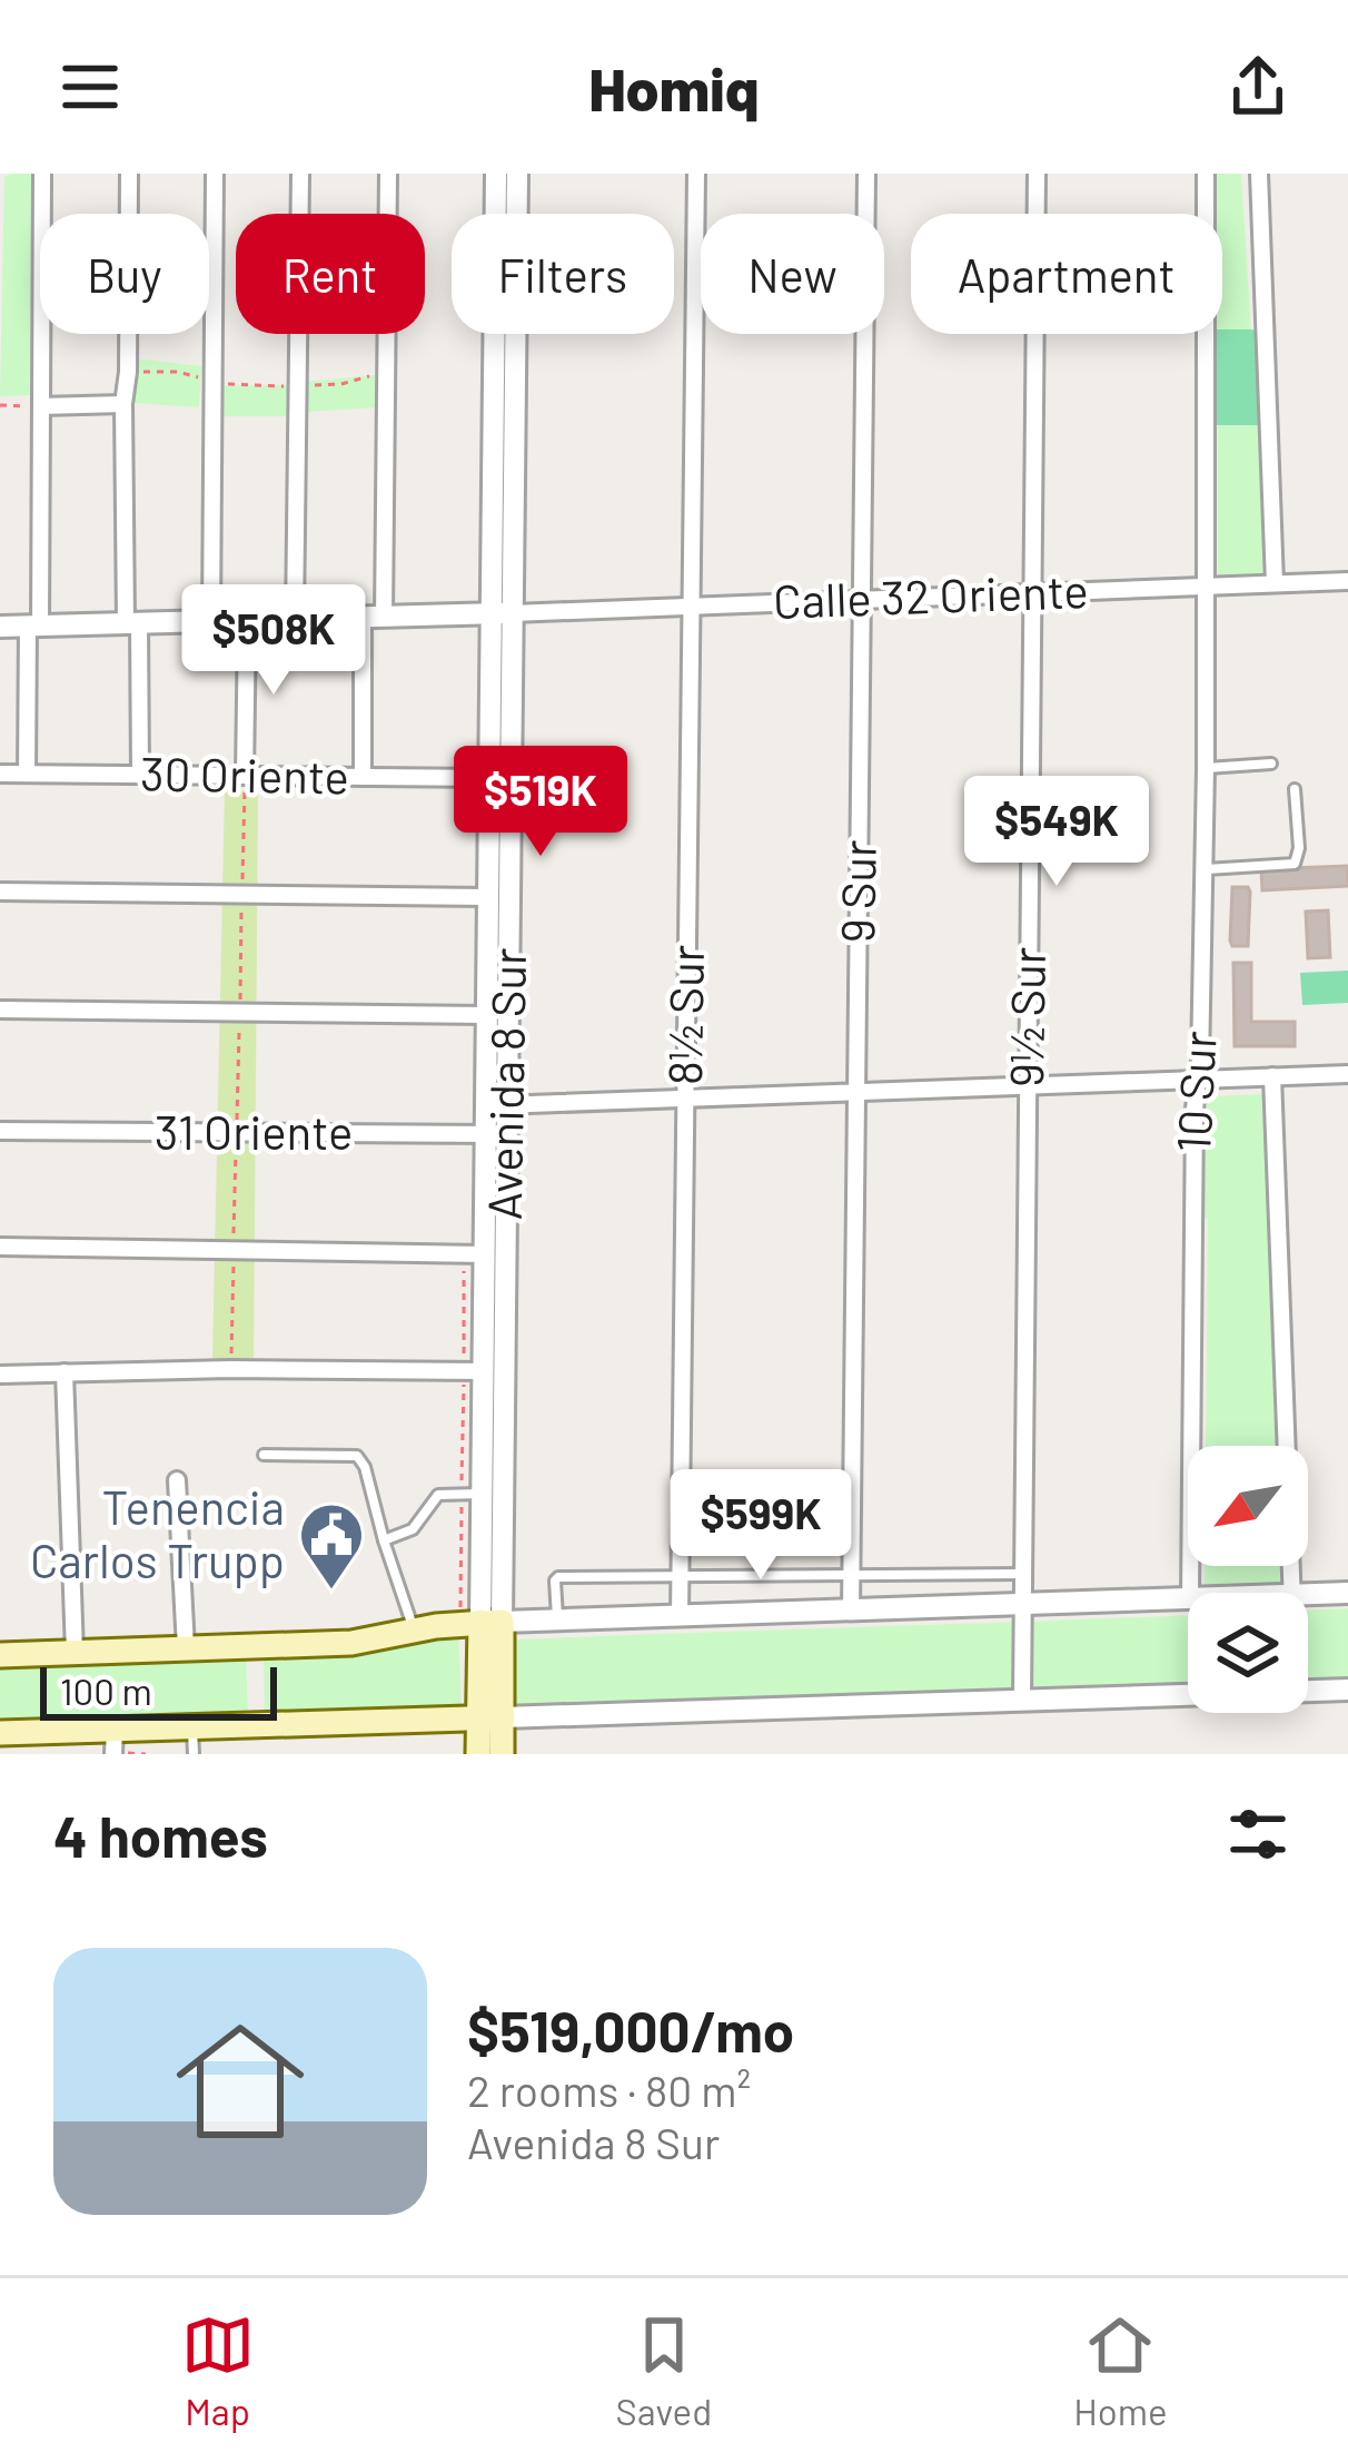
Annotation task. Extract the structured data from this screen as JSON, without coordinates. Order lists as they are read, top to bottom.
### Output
{
  "streets": {
    "main road": ["Avenida 8 Sur"],
    "street": [
      "Calle 32 Oriente",
      "30 Oriente",
      "9 Sur",
      "8½ Sur",
      "9½ Sur",
      "10 Sur",
      "31 Oriente"
    ]
  },
  "crossings": [
    ["Calle 32 Oriente", "9 Sur"],
    ["Calle 32 Oriente", "8½ Sur"],
    ["Calle 32 Oriente", "9½ Sur"],
    ["Calle 32 Oriente", "Avenida 8 Sur"],
    ["Calle 32 Oriente", "10 Sur"],
    ["30 Oriente", "Avenida 8 Sur"],
    ["Avenida 8 Sur", "31 Oriente"]
  ],
  "places": {
    "public building": ["Tenencia Carlos Trupp"]
  },
  "scale_bar": "100 m",
  "north": "bottom left",
  "page": {
    "header": "Homiq",
    "chip": [
      "Buy",
      "Rent",
      "Filters",
      "New",
      "Apartment"
    ],
    "price": [
      "$508K",
      "$519K",
      "$549K",
      "$599K"
    ],
    "scale": "100 m",
    "heading": "4 homes",
    "list": [
      {
        "name": "$519,000/mo",
        "note": "2 rooms · 80 m² · Avenida 8 Sur"
      }
    ],
    "tabs": ["Map", "Saved", "Home"]
  }
}
